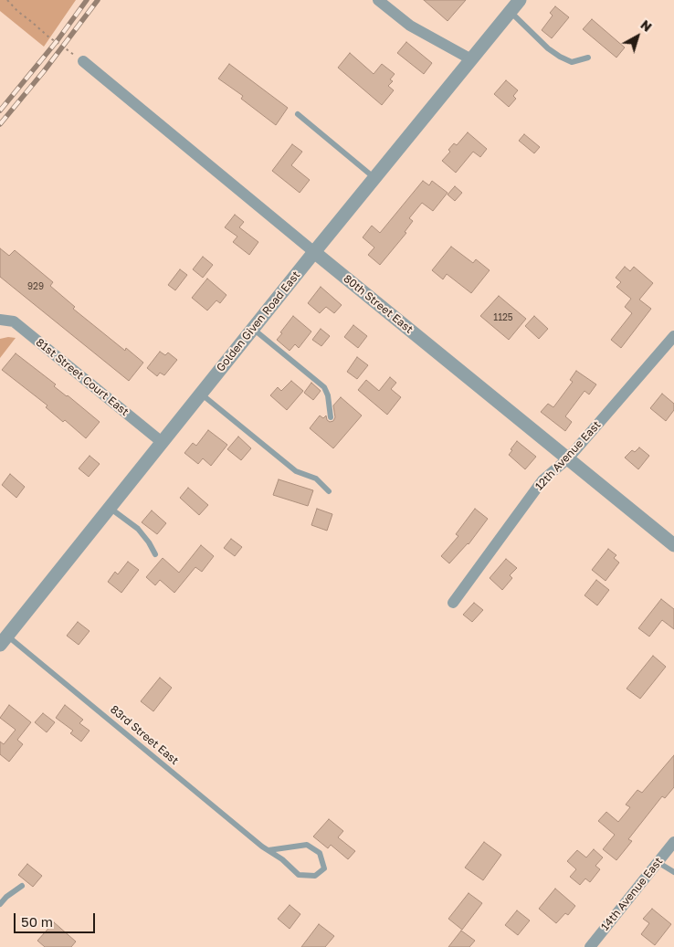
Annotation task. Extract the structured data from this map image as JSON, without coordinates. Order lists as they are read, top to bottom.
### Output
{
  "streets": {
    "street": [
      "80th Street East",
      "Golden Given Road East",
      "81st Street Court East",
      "12th Avenue East",
      "14th Avenue East"
    ],
    "lane": ["83rd Street East"]
  },
  "crossings": [
    ["80th Street East", "Golden Given Road East"],
    ["80th Street East", "12th Avenue East"],
    ["Golden Given Road East", "81st Street Court East"],
    ["Golden Given Road East", "83rd Street East"]
  ],
  "house_numbers": ["929", "1125"],
  "scale_bar": "50 m",
  "north": "top right"
}
